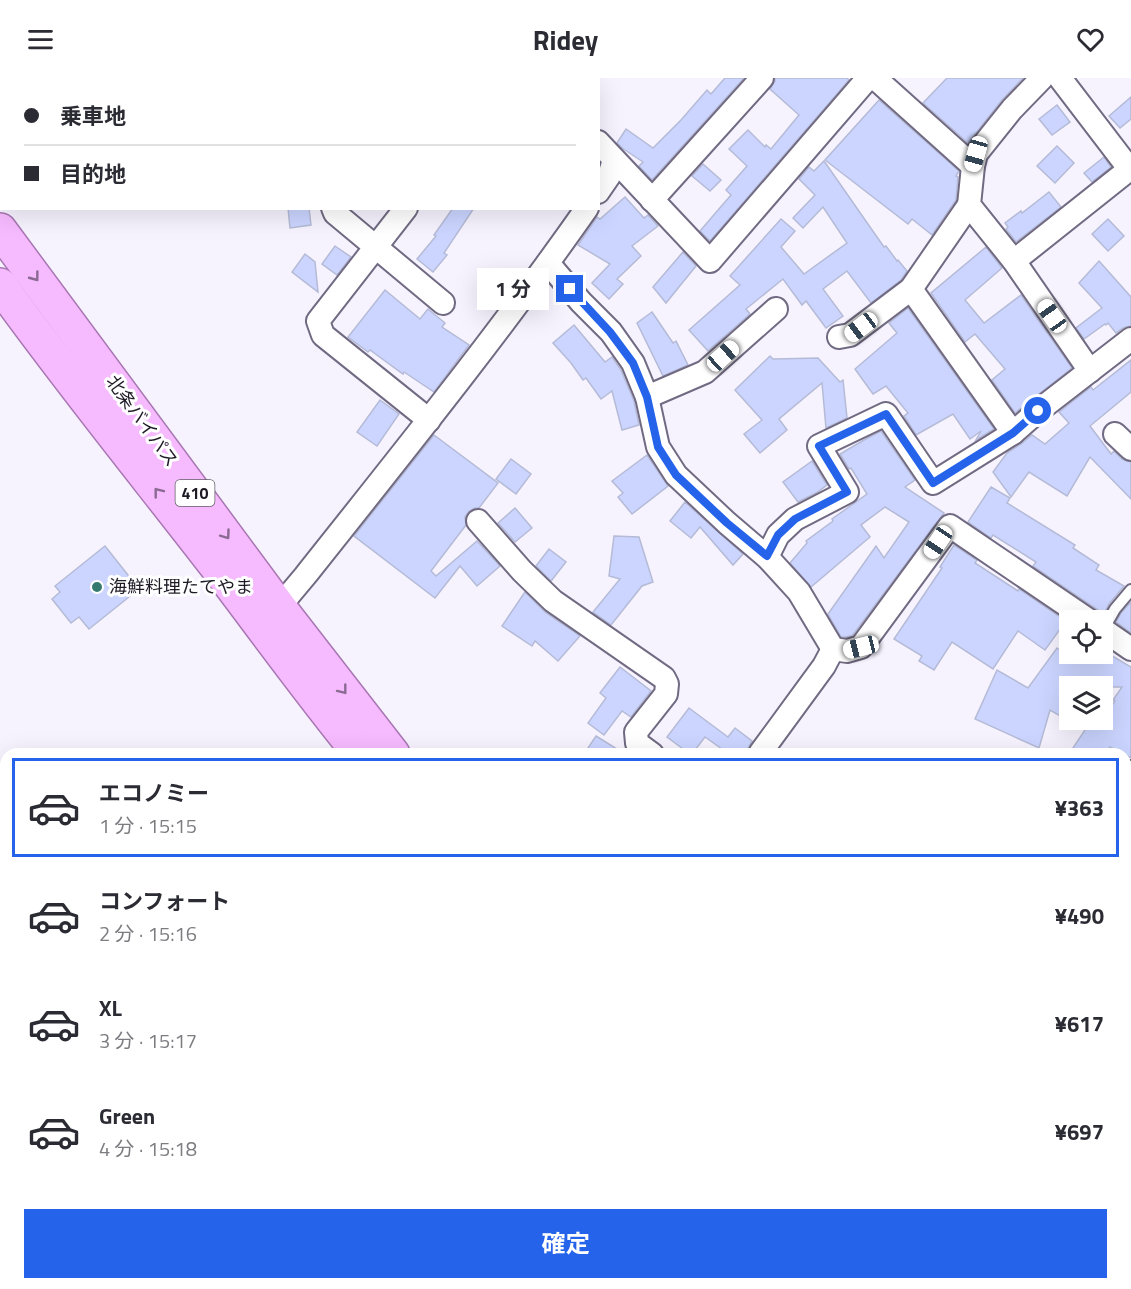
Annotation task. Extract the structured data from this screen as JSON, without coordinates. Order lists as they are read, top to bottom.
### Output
{
  "streets": {
    "highway": ["北条バイパス", "410"]
  },
  "places": ["海鮮料理たてやま"],
  "page": {
    "header": "Ridey",
    "banner": ["乗車地", "目的地"],
    "bubble": "1 分",
    "list": [
      {
        "name": "エコノミー",
        "note": "1 分 · 15:15",
        "value": "¥363"
      },
      {
        "name": "コンフォート",
        "note": "2 分 · 15:16",
        "value": "¥490"
      },
      {
        "name": "XL",
        "note": "3 分 · 15:17",
        "value": "¥617"
      },
      {
        "name": "Green",
        "note": "4 分 · 15:18",
        "value": "¥697"
      }
    ],
    "buttons": "確定"
  }
}
